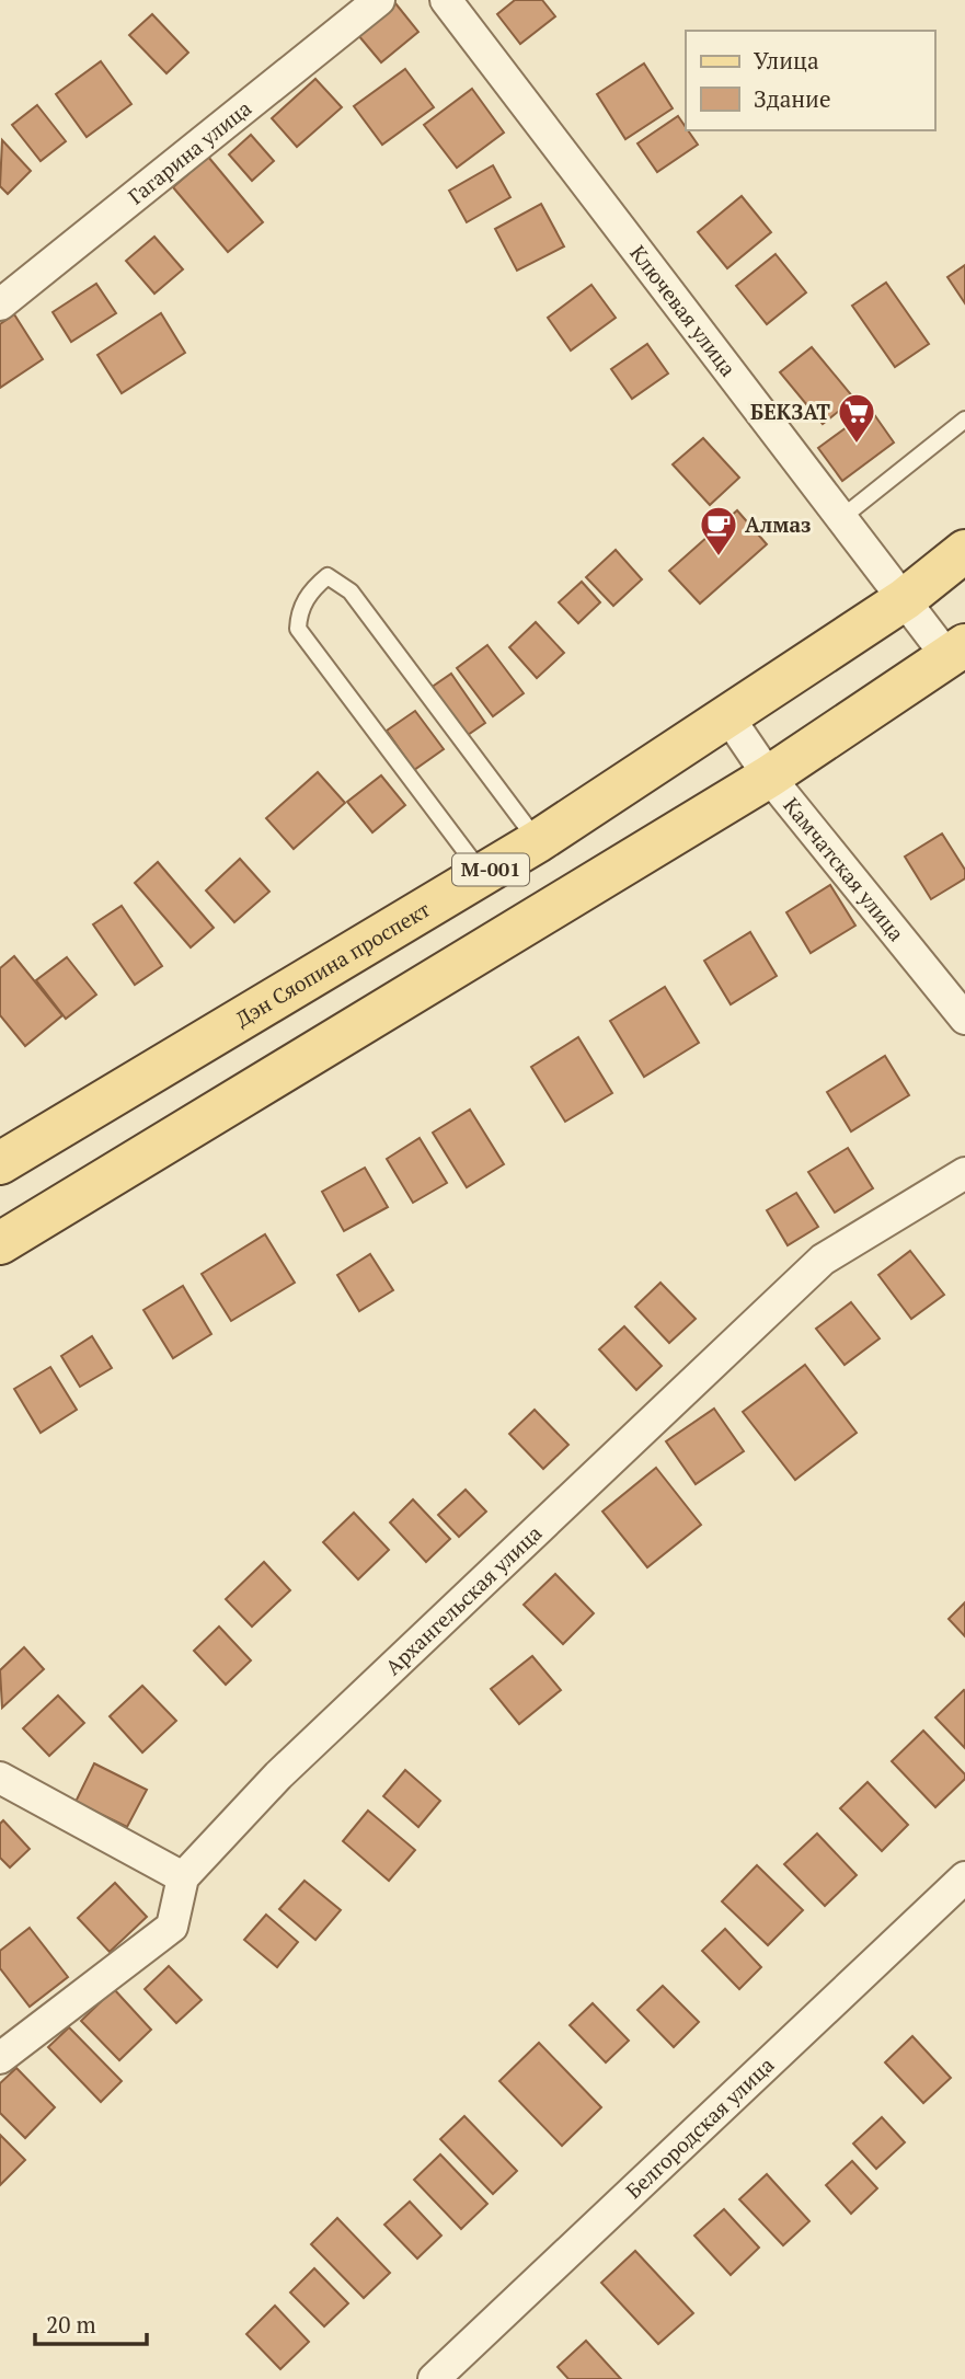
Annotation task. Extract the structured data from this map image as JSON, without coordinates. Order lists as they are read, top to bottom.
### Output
{
  "streets": {
    "main road": ["M-001", "Дэн Сяопина проспект"],
    "street": [
      "Гагарина улица",
      "Ключевая улица",
      "Камчатская улица",
      "Архангельская улица",
      "Белгородская улица"
    ]
  },
  "crossings": [
    ["Ключевая улица", "Дэн Сяопина проспект"],
    ["Камчатская улица", "Дэн Сяопина проспект"]
  ],
  "places": {
    "supermarket": ["БЕКЗАТ"],
    "cafe": ["Алмаз"]
  },
  "legend": ["Улица", "Здание"],
  "scale_bar": "20 m"
}
